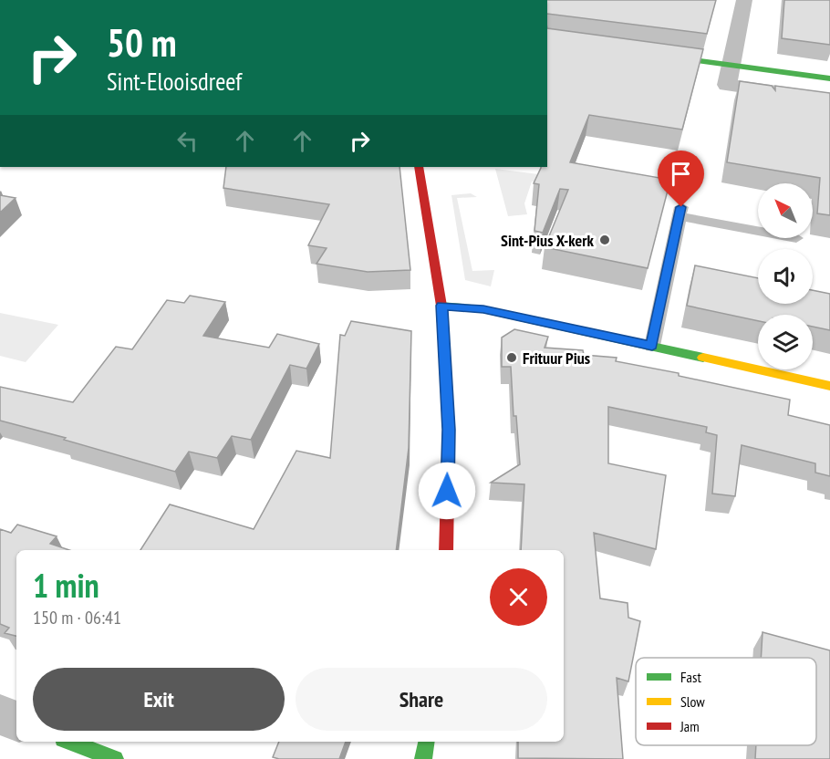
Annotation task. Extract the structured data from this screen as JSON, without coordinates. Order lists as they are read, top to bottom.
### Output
{
  "places": ["Sint-Pius X-kerk", "Frituur Pius"],
  "legend": ["Fast", "Slow", "Jam"],
  "north": "top left",
  "page": {
    "turn": ["50 m", "Sint-Elooisdreef"],
    "heading": ["1 min", "150 m · 06:41"],
    "buttons": ["Exit", "Share"]
  }
}
